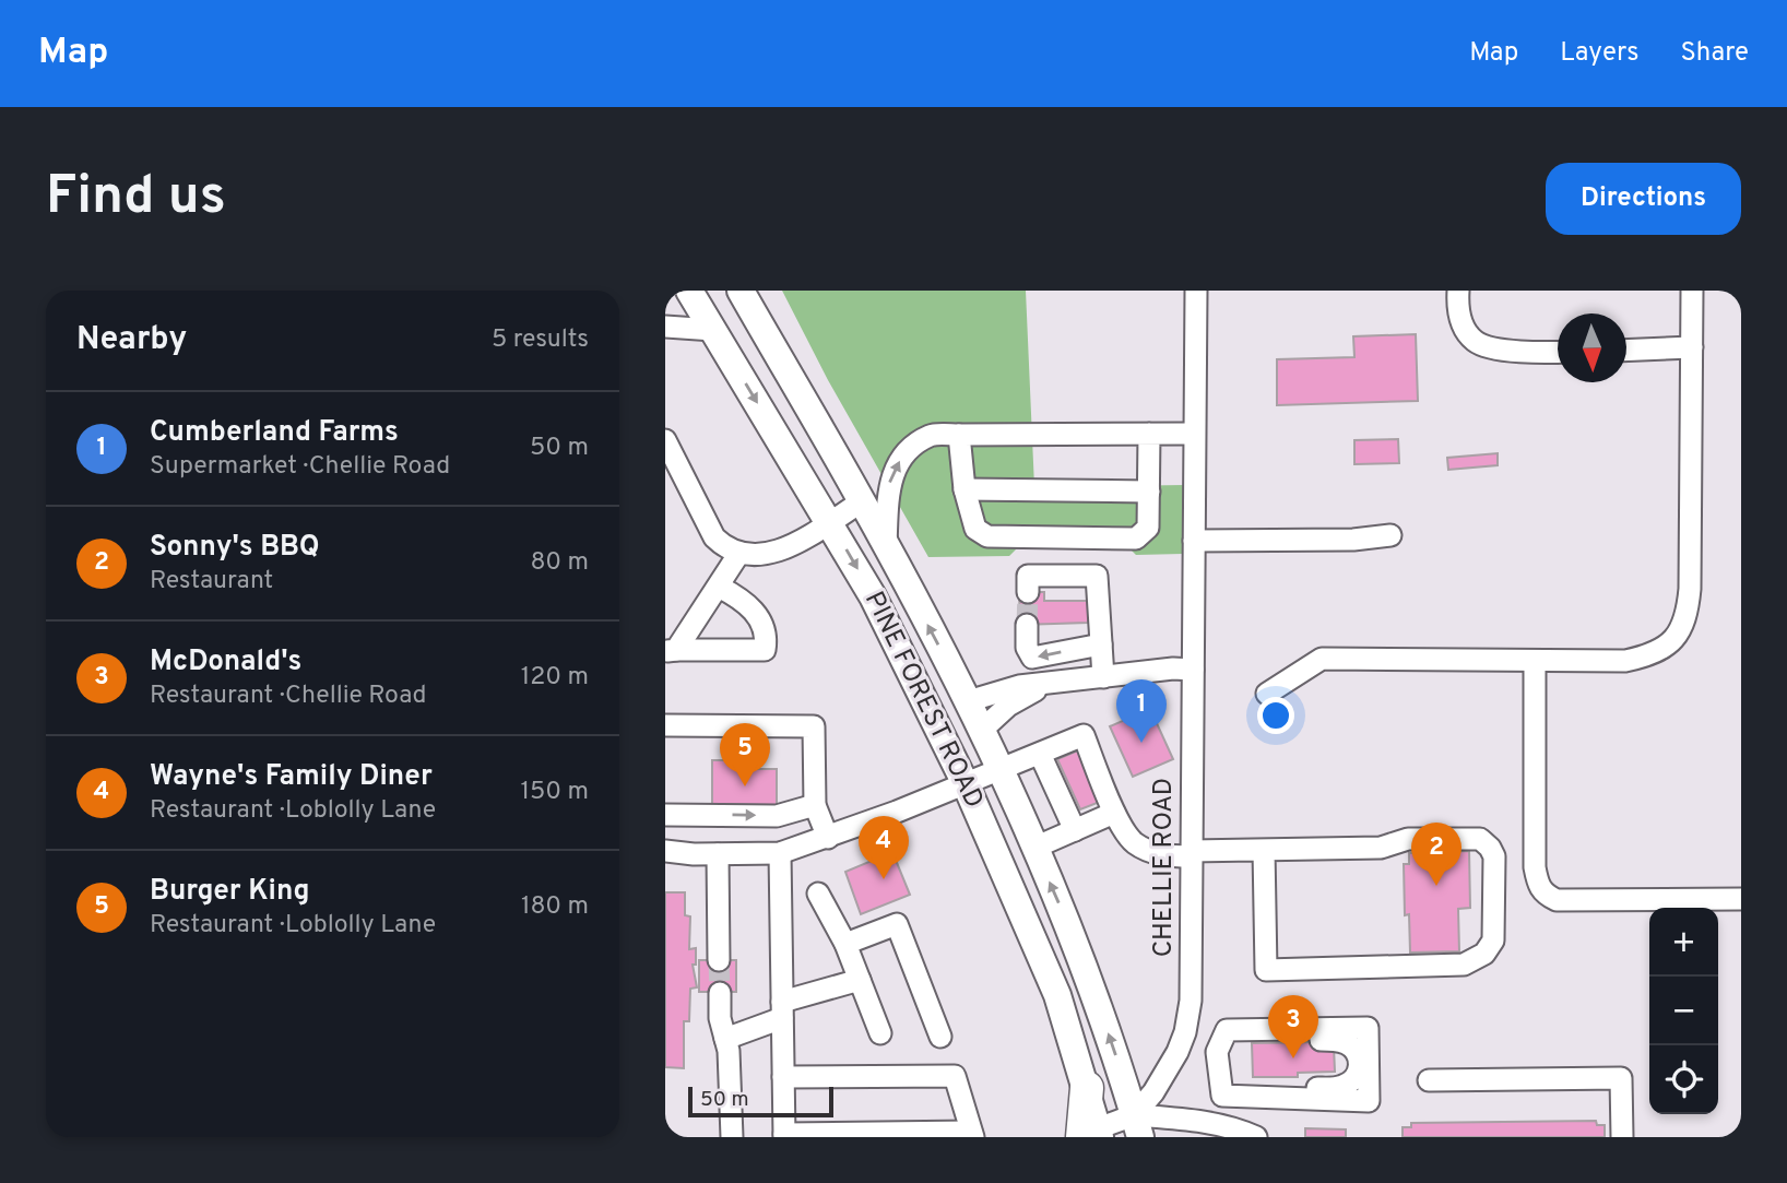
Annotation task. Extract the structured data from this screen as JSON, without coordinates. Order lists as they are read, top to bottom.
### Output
{
  "streets": {
    "main road": ["PINE FOREST ROAD"],
    "street": ["CHELLIE ROAD"]
  },
  "crossings": [
    ["PINE FOREST ROAD", "CHELLIE ROAD"]
  ],
  "scale_bar": "50 m",
  "north": "bottom",
  "page": {
    "header": "Map",
    "nav": ["Map", "Layers", "Share"],
    "buttons": "Directions",
    "title": "Find us",
    "heading": ["Nearby", "5 results"],
    "list": [
      {
        "mark": "1",
        "name": "Cumberland Farms",
        "note": "Supermarket · Chellie Road",
        "value": "50 m"
      },
      {
        "mark": "2",
        "name": "Sonny's BBQ",
        "note": "Restaurant",
        "value": "80 m"
      },
      {
        "mark": "3",
        "name": "McDonald's",
        "note": "Restaurant · Chellie Road",
        "value": "120 m"
      },
      {
        "mark": "4",
        "name": "Wayne's Family Diner",
        "note": "Restaurant · Loblolly Lane",
        "value": "150 m"
      },
      {
        "mark": "5",
        "name": "Burger King",
        "note": "Restaurant · Loblolly Lane",
        "value": "180 m"
      }
    ],
    "pins": [
      "1",
      "5",
      "4",
      "2",
      "3"
    ],
    "map_buttons": ["+", "−"],
    "scale": "50 m"
  }
}
